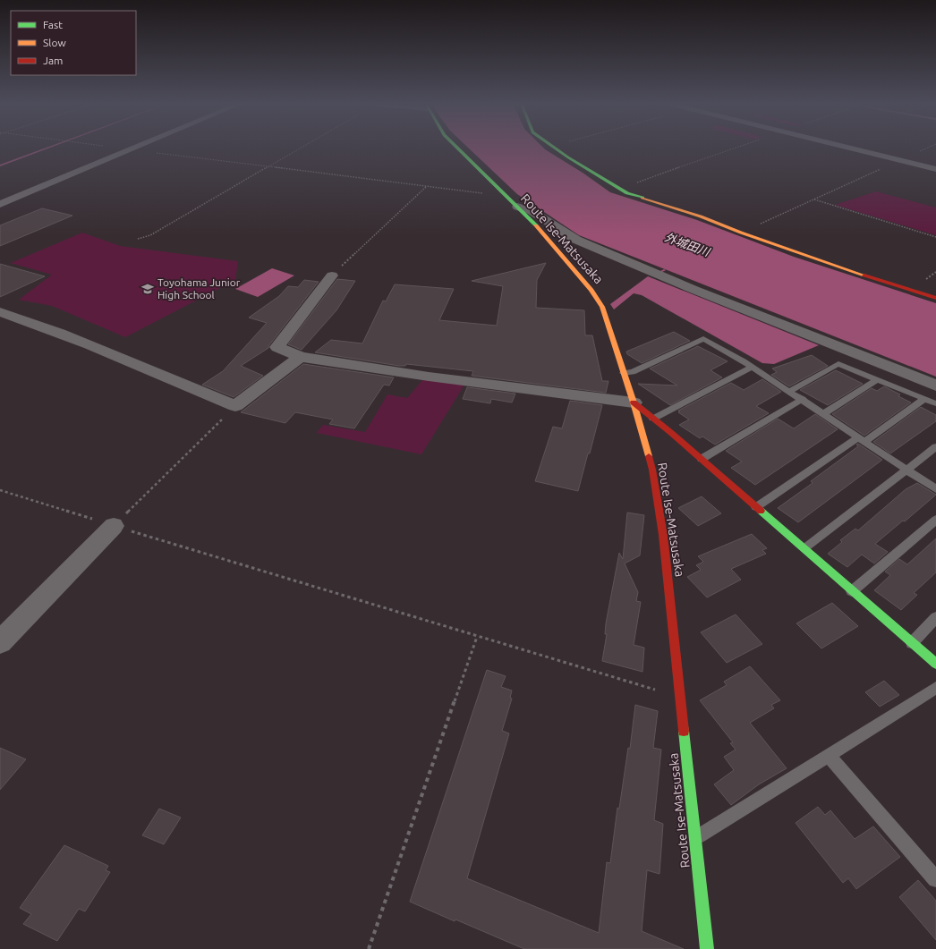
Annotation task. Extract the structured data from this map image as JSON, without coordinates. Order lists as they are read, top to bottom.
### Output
{
  "streets": {
    "main road": ["Route Ise-Matsusaka"]
  },
  "water": ["外城田川"],
  "places": {
    "school or university": ["Toyohama Junior High School"]
  },
  "legend": ["Fast", "Slow", "Jam"]
}
